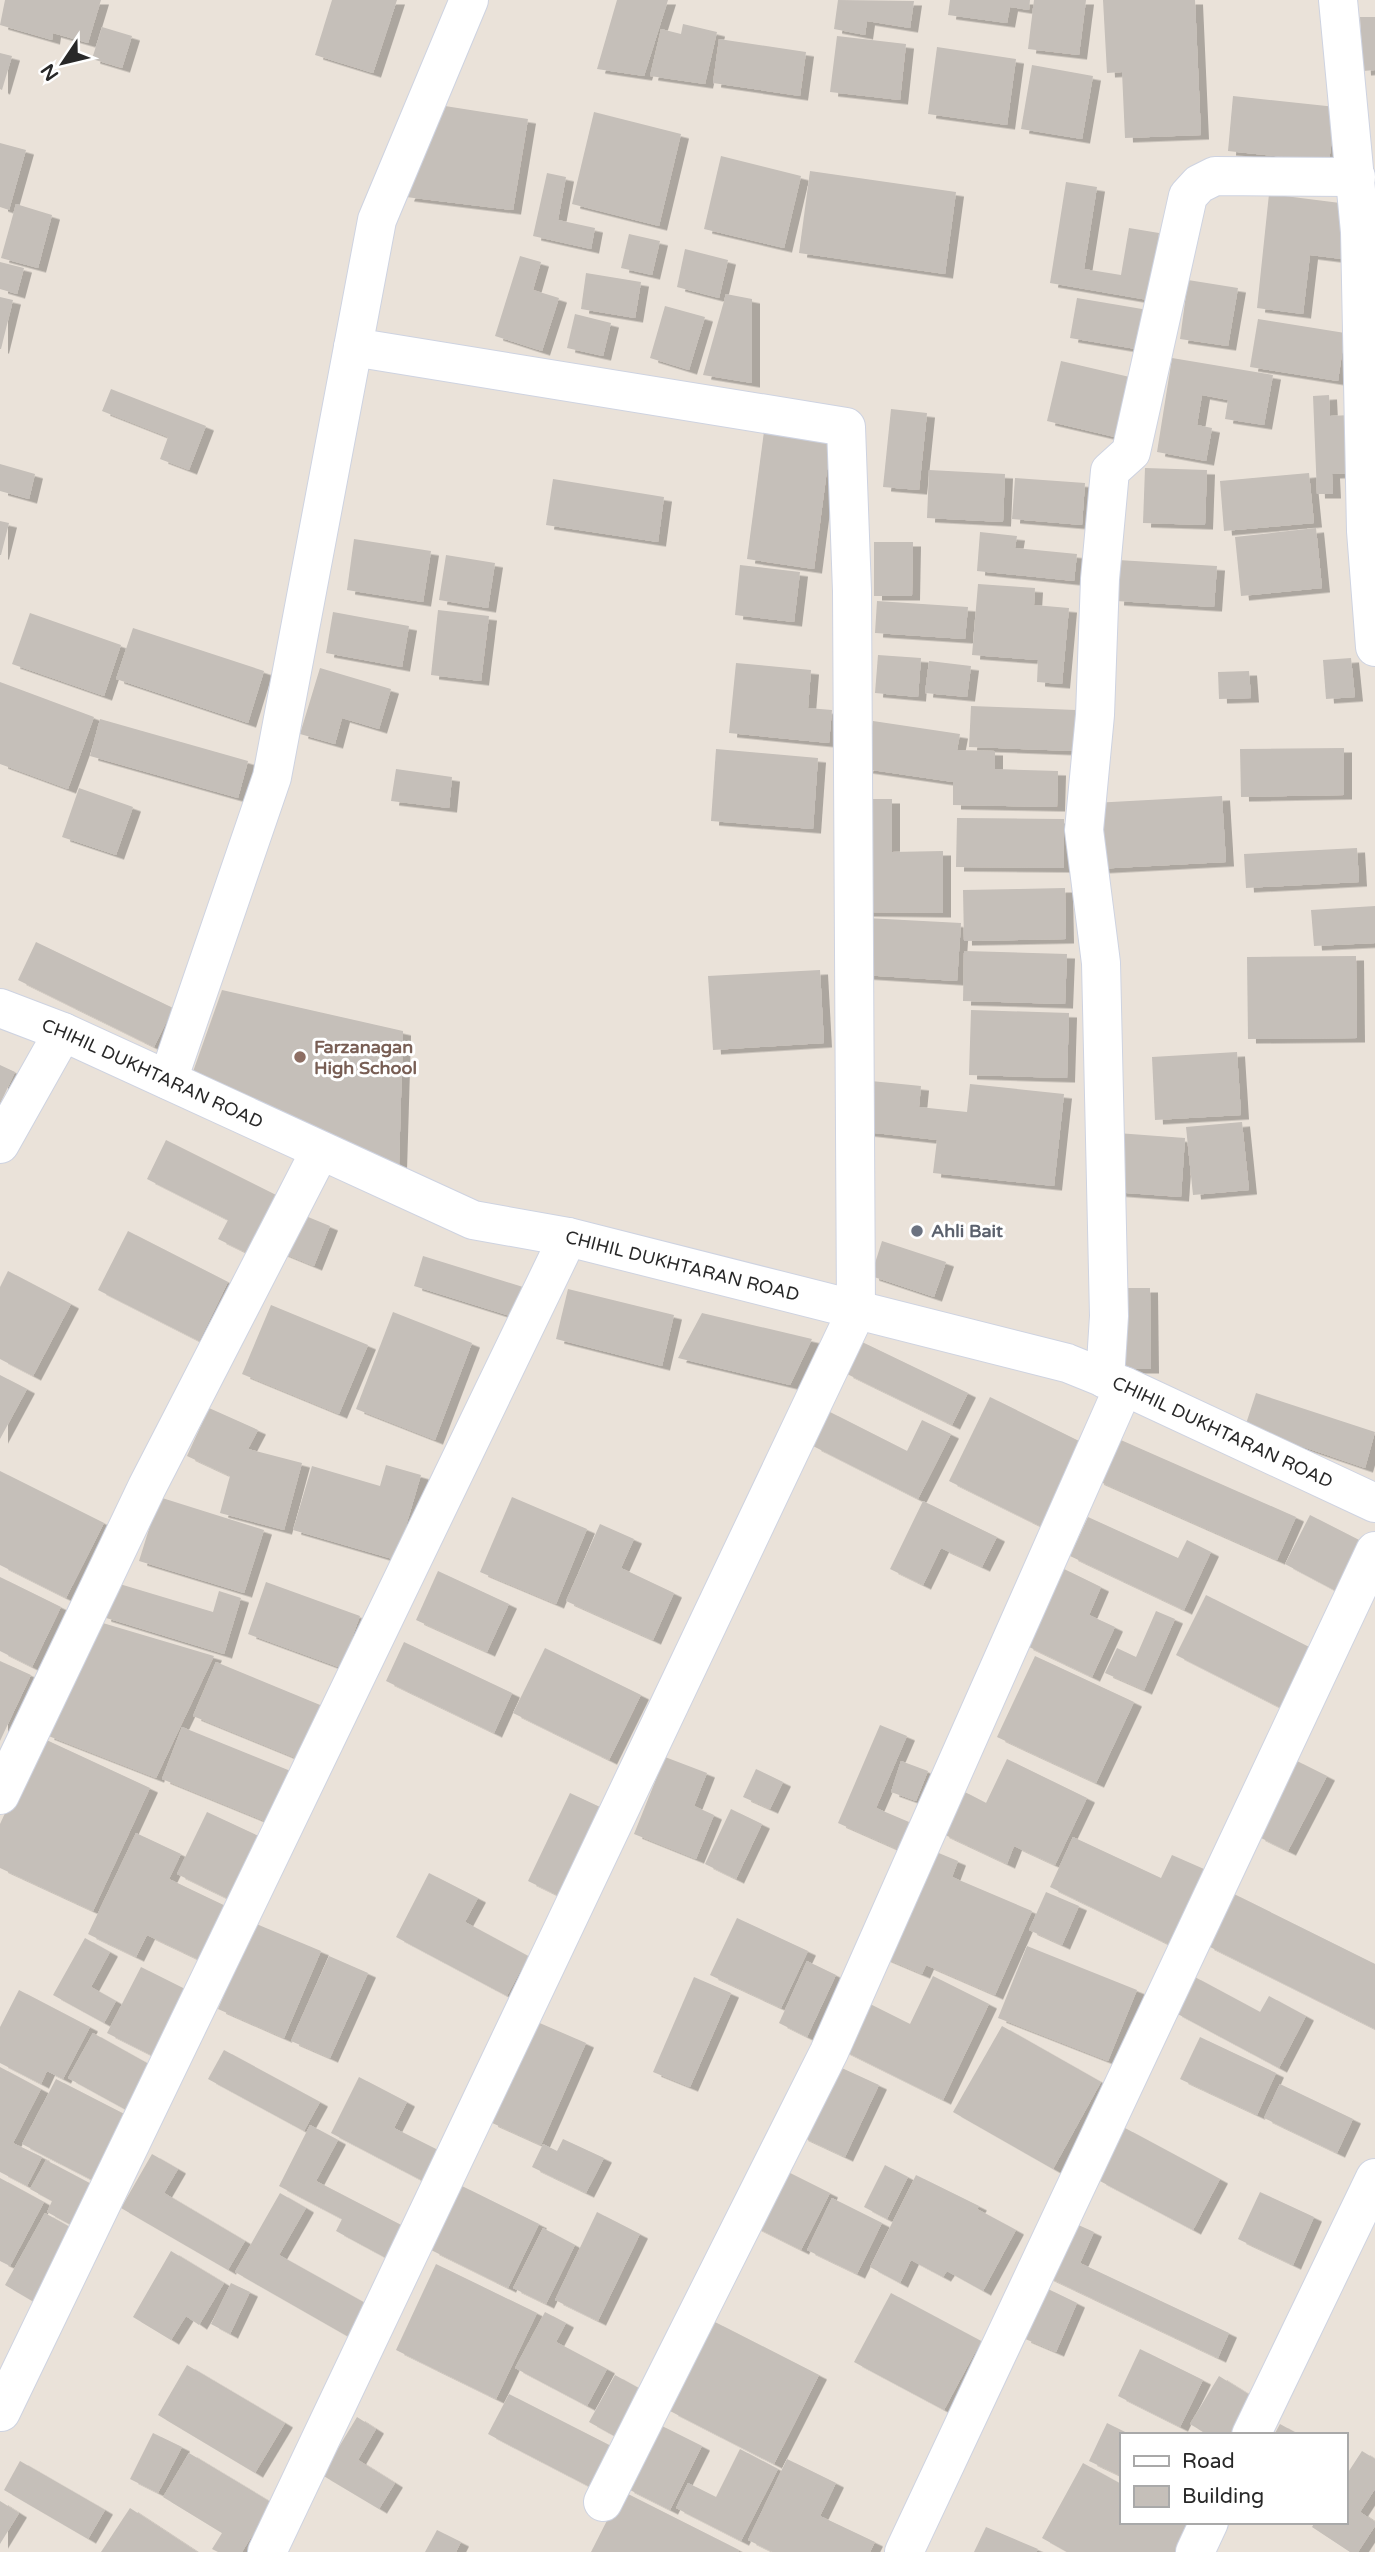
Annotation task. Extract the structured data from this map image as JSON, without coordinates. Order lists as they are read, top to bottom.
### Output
{
  "streets": {
    "street": ["CHIHIL DUKHTARAN ROAD"]
  },
  "places": ["Farzanagan High School", "Ahli Bait"],
  "legend": ["Road", "Building"],
  "north": "bottom left"
}
